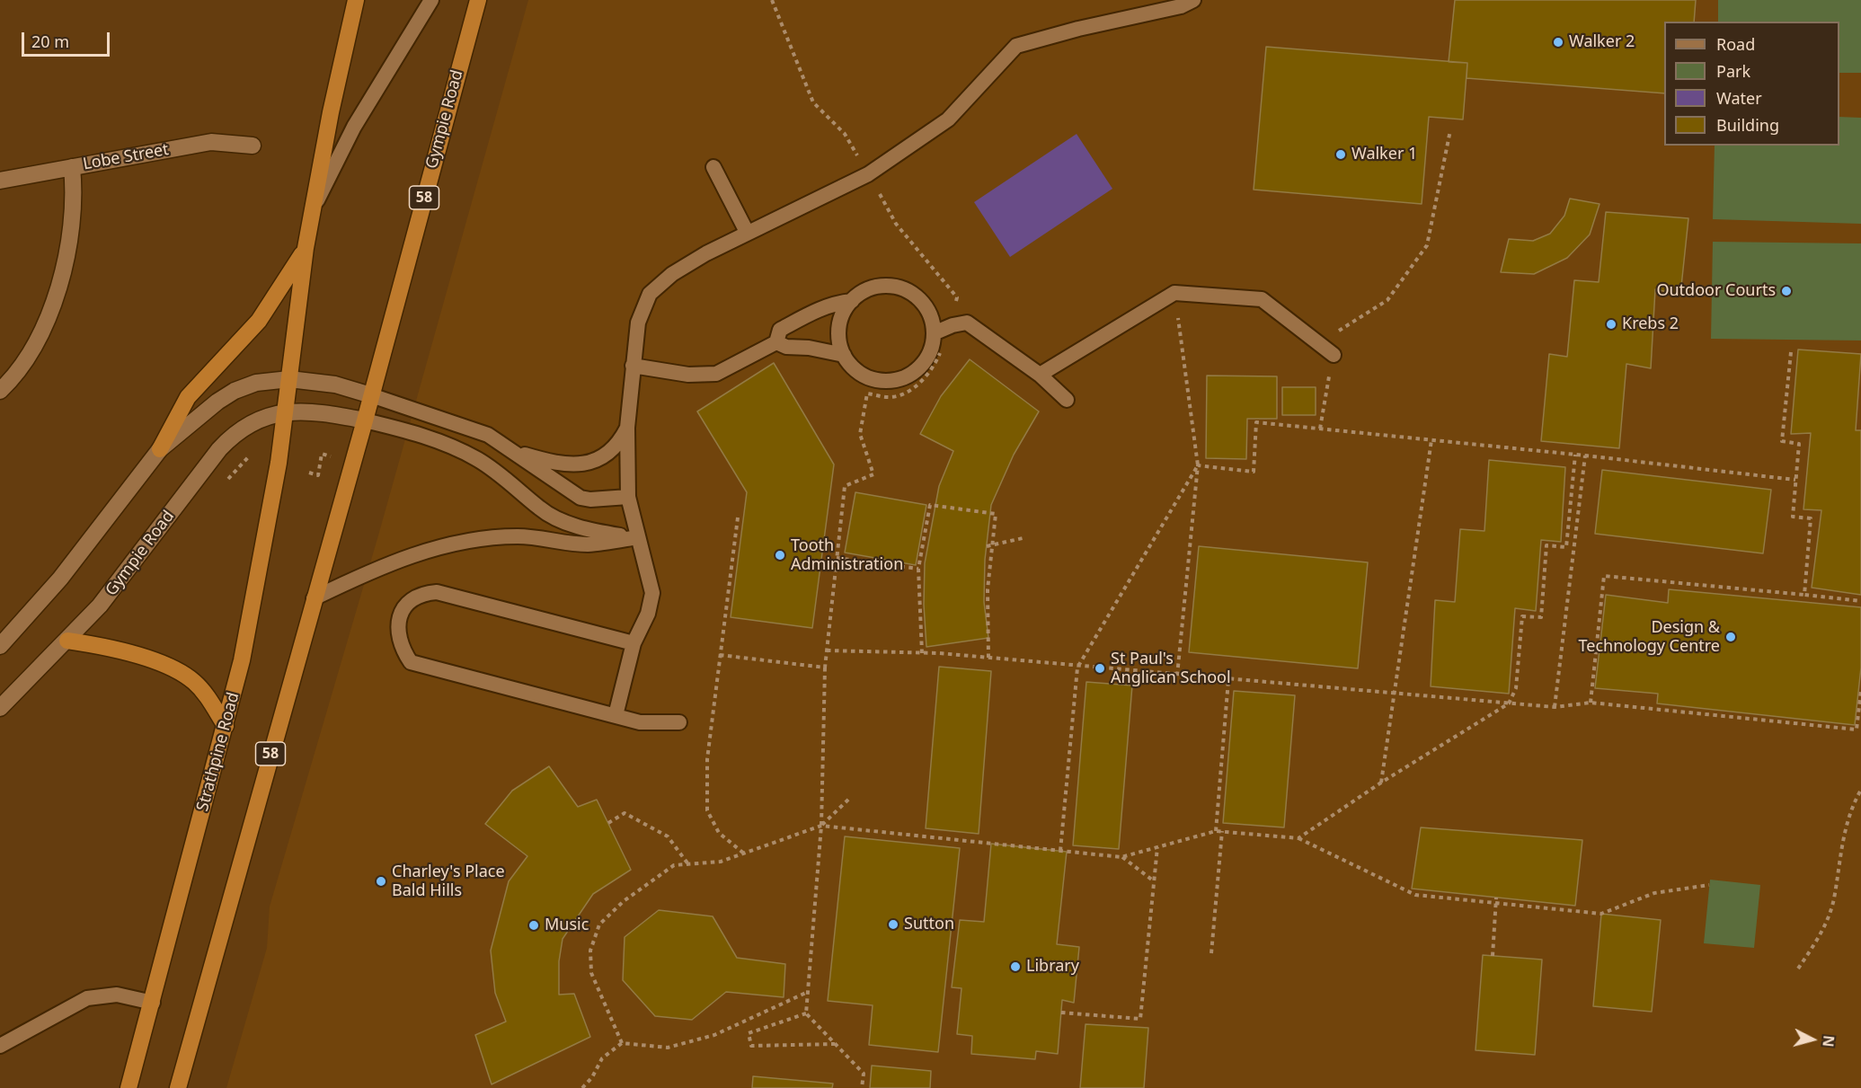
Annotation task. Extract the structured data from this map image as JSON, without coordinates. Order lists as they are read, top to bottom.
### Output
{
  "streets": {
    "highway": ["Gympie Road", "58", "Strathpine Road"],
    "main road": ["Lobe Street"]
  },
  "crossings": [
    ["Gympie Road", "58"],
    ["Gympie Road", "Strathpine Road"]
  ],
  "places": [
    "Walker 2",
    "Walker 1",
    "Outdoor Courts",
    "Krebs 2",
    "Tooth Administration",
    "Design & Technology Centre",
    "St Paul's Anglican School",
    "Charley's Place Bald Hills",
    "Sutton",
    "Music",
    "Library"
  ],
  "legend": [
    "Road",
    "Park",
    "Water",
    "Building"
  ],
  "scale_bar": "20 m",
  "north": "right"
}
